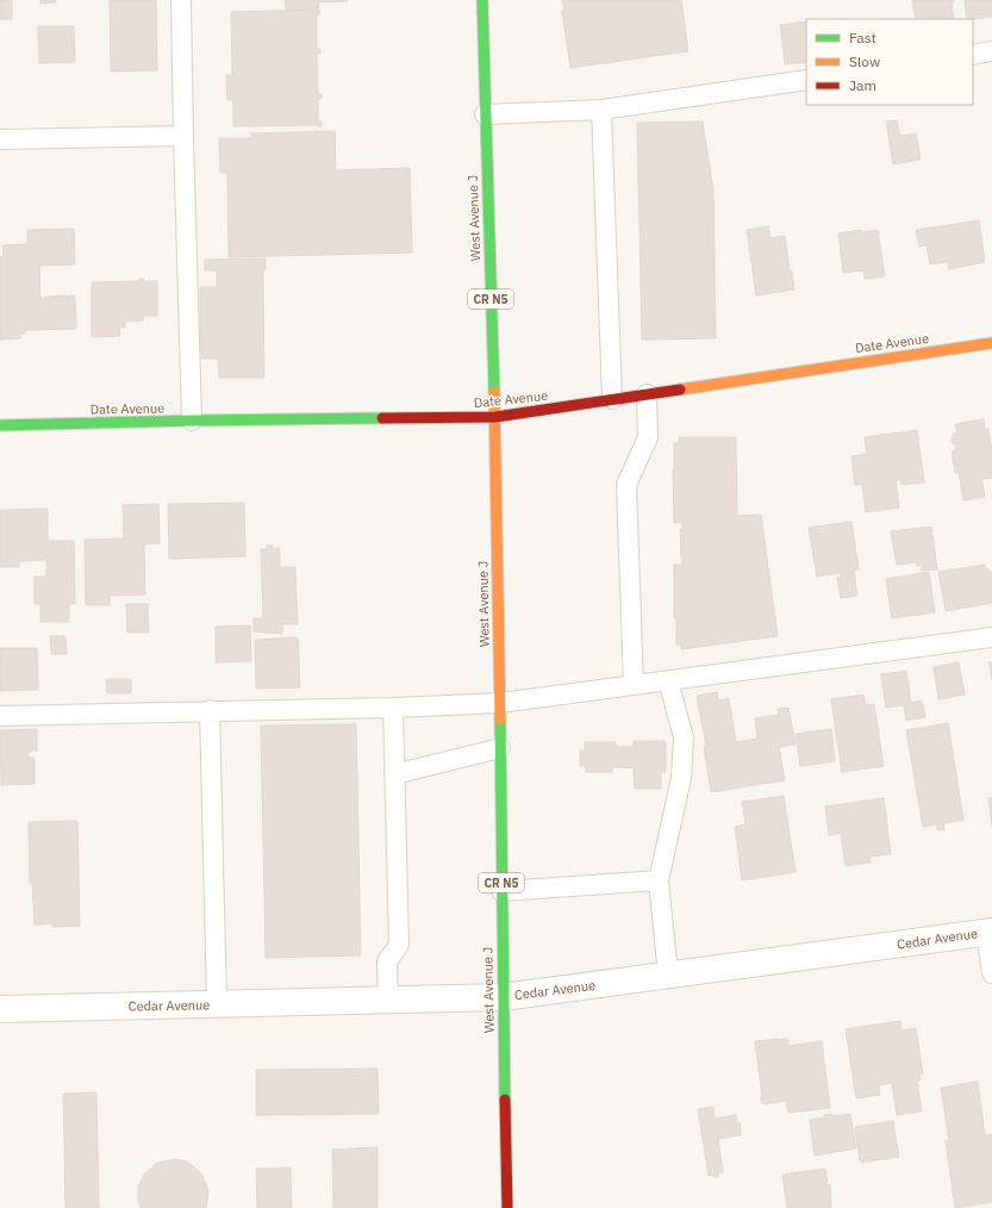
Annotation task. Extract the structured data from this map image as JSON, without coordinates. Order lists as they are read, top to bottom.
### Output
{
  "streets": {
    "main road": ["West Avenue J", "CR N5", "Date Avenue"],
    "street": ["Cedar Avenue"]
  },
  "crossings": [
    ["West Avenue J", "Date Avenue"],
    ["West Avenue J", "Cedar Avenue"]
  ],
  "legend": ["Fast", "Slow", "Jam"]
}
